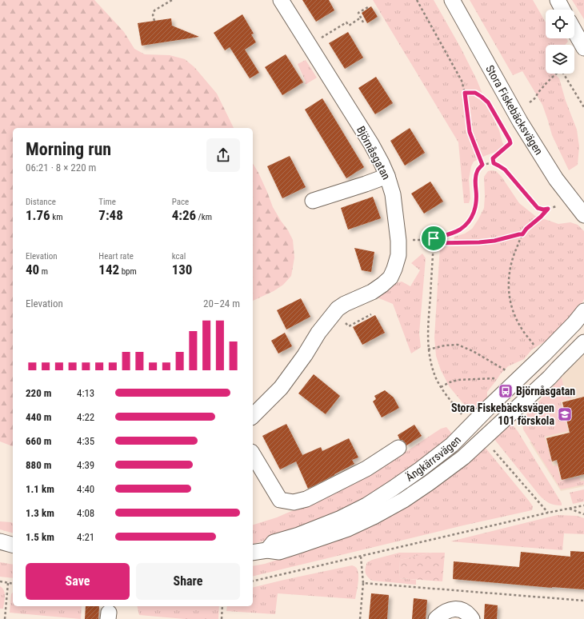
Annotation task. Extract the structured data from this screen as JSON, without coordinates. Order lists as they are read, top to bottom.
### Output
{
  "streets": {
    "street": ["Stora Fiskebäcksvägen", "Björnåsgatan", "Ängkärrsvägen"]
  },
  "places": {
    "bus stop": ["Björnåsgatan"],
    "school or university": ["Stora Fiskebäcksvägen 101 förskola"]
  },
  "page": {
    "heading": ["Morning run", "06:21 · 8 × 220 m"],
    "stats": [
      ["Distance", "1.76 km"],
      ["Time", "7:48"],
      ["Pace", "4:26 /km"],
      ["Elevation", "40 m"],
      ["Heart rate", "142 bpm"],
      ["kcal", "130"]
    ],
    "chart": ["Elevation", "20–24 m"],
    "list": [
      {
        "name": "220 m",
        "note": "4:13"
      },
      {
        "name": "440 m",
        "note": "4:22"
      },
      {
        "name": "660 m",
        "note": "4:35"
      },
      {
        "name": "880 m",
        "note": "4:39"
      },
      {
        "name": "1.1 km",
        "note": "4:40"
      },
      {
        "name": "1.3 km",
        "note": "4:08"
      },
      {
        "name": "1.5 km",
        "note": "4:21"
      }
    ],
    "buttons": ["Save", "Share"]
  }
}
